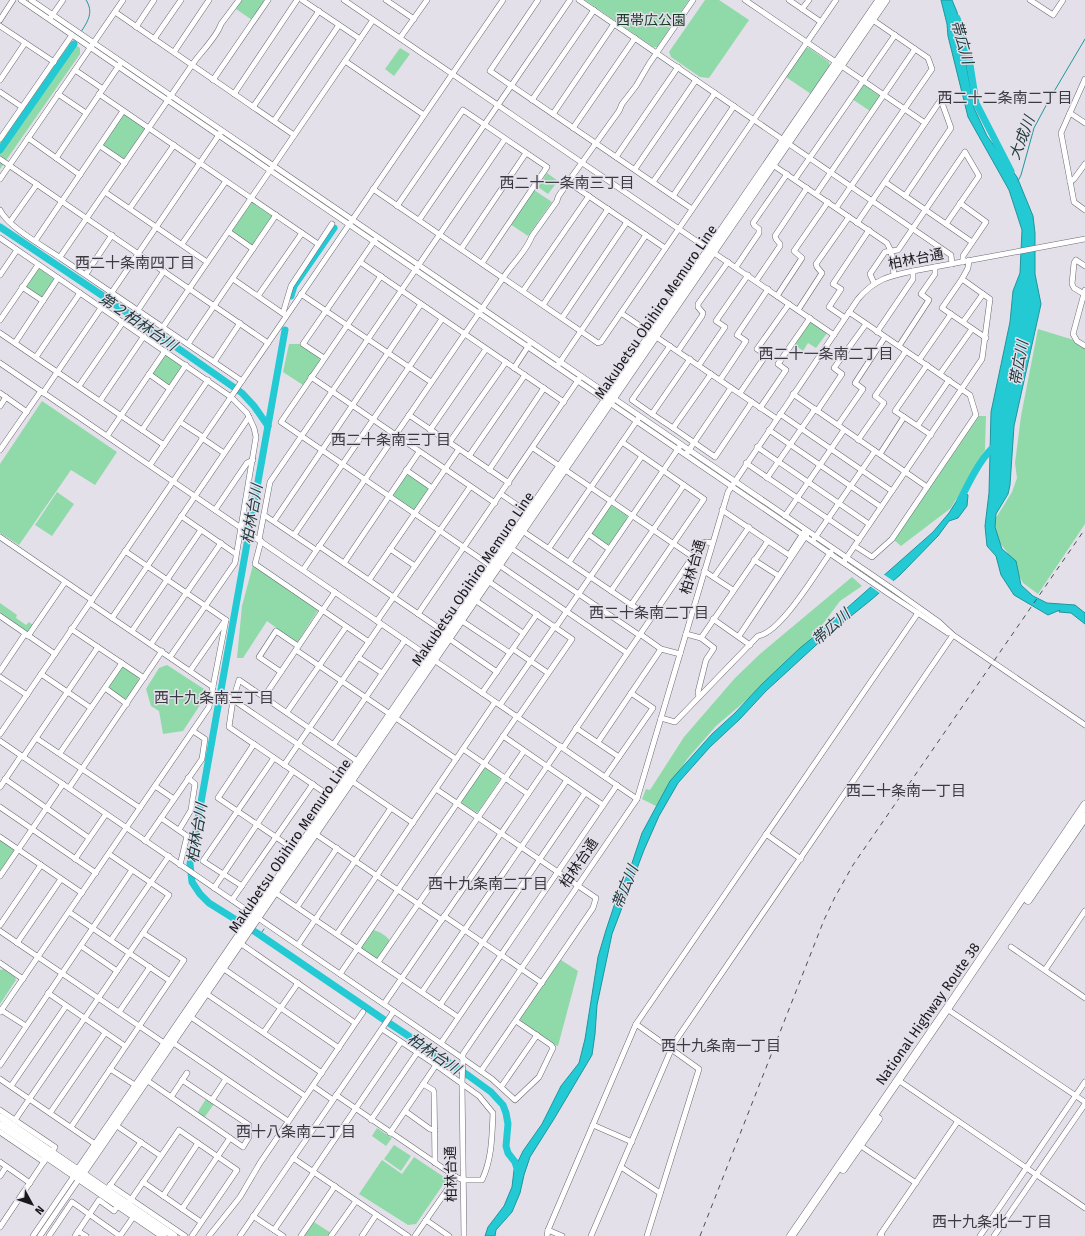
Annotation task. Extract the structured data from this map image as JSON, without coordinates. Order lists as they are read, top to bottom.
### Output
{
  "streets": {
    "highway": ["National Highway Route 38"],
    "main road": ["Makubetsu Obihiro Memuro Line"],
    "street": ["柏林台通"]
  },
  "districts": [
    "西二十二条南二丁目",
    "西二十一条南三丁目",
    "西二十条南四丁目",
    "西二十一条南二丁目",
    "西二十条南三丁目",
    "西二十条南二丁目",
    "西十九条南三丁目",
    "西二十条南一丁目",
    "西十九条南二丁目",
    "西十九条南一丁目",
    "西十八条南二丁目",
    "西十九条北一丁目"
  ],
  "water": [
    "帯広川",
    "大成川",
    "第２柏林台川",
    "柏林台川"
  ],
  "parks": ["西帯広公園"],
  "north": "bottom right"
}
